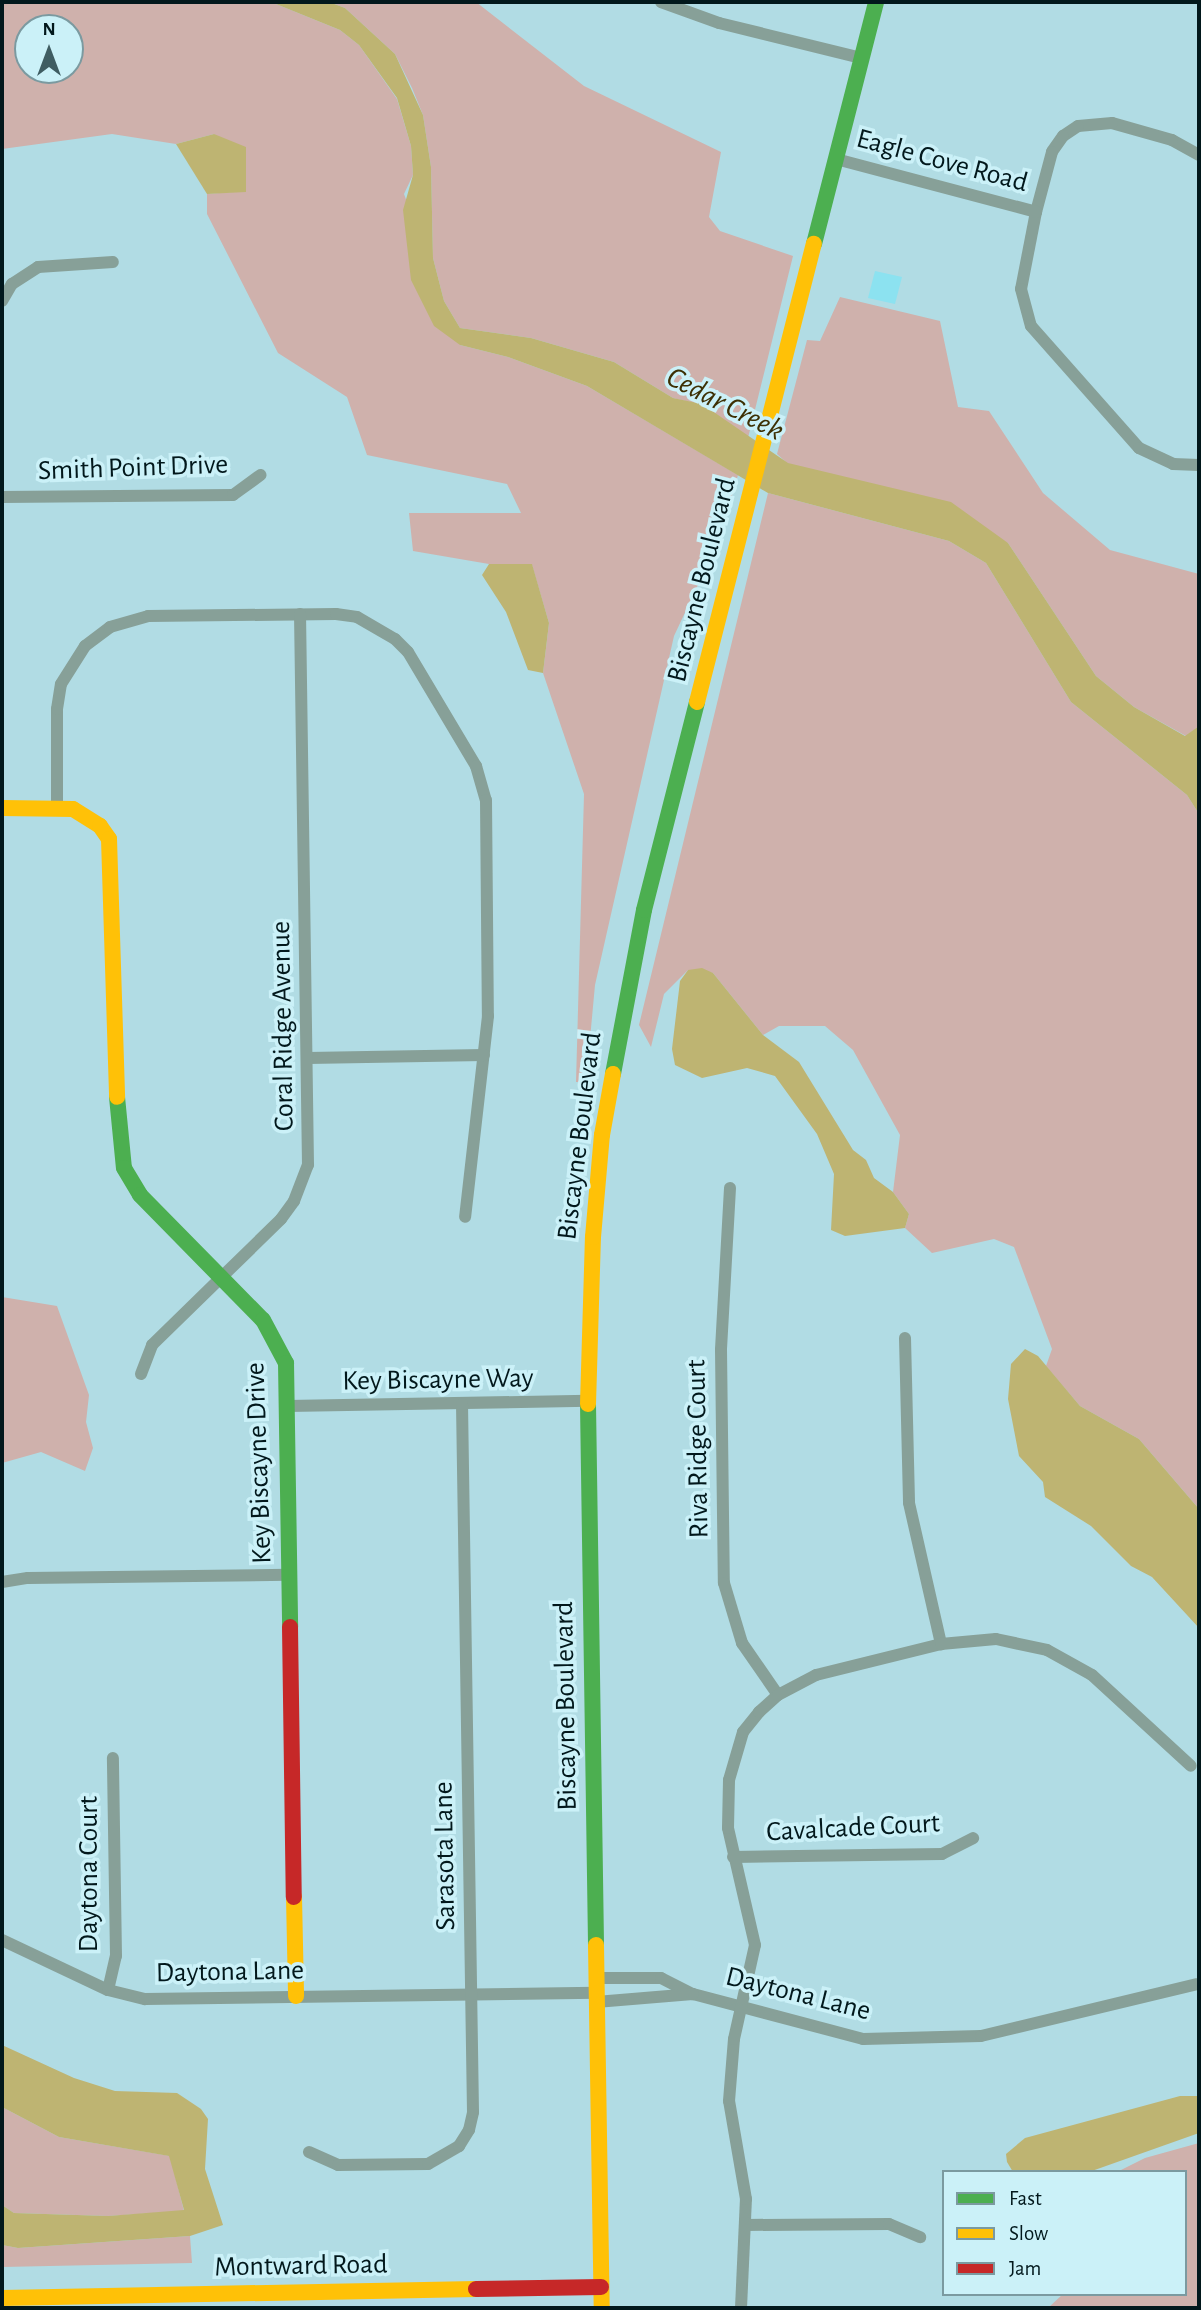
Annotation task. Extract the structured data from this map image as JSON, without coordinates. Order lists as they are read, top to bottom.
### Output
{
  "streets": {
    "street": [
      "Eagle Cove Road",
      "Smith Point Drive",
      "Biscayne Boulevard",
      "Coral Ridge Avenue",
      "Key Biscayne Way",
      "Riva Ridge Court",
      "Key Biscayne Drive",
      "Cavalcade Court",
      "Sarasota Lane",
      "Daytona Court",
      "Daytona Lane",
      "Montward Road"
    ]
  },
  "crossings": [
    ["Eagle Cove Road", "Biscayne Boulevard"],
    ["Biscayne Boulevard", "Key Biscayne Way"],
    ["Biscayne Boulevard", "Daytona Lane"],
    ["Biscayne Boulevard", "Montward Road"],
    ["Coral Ridge Avenue", "Key Biscayne Drive"],
    ["Key Biscayne Way", "Key Biscayne Drive"],
    ["Key Biscayne Way", "Sarasota Lane"],
    ["Key Biscayne Drive", "Daytona Lane"],
    ["Sarasota Lane", "Daytona Lane"],
    ["Daytona Court", "Daytona Lane"]
  ],
  "water": ["Cedar Creek"],
  "legend": ["Fast", "Slow", "Jam"],
  "north": "top"
}
